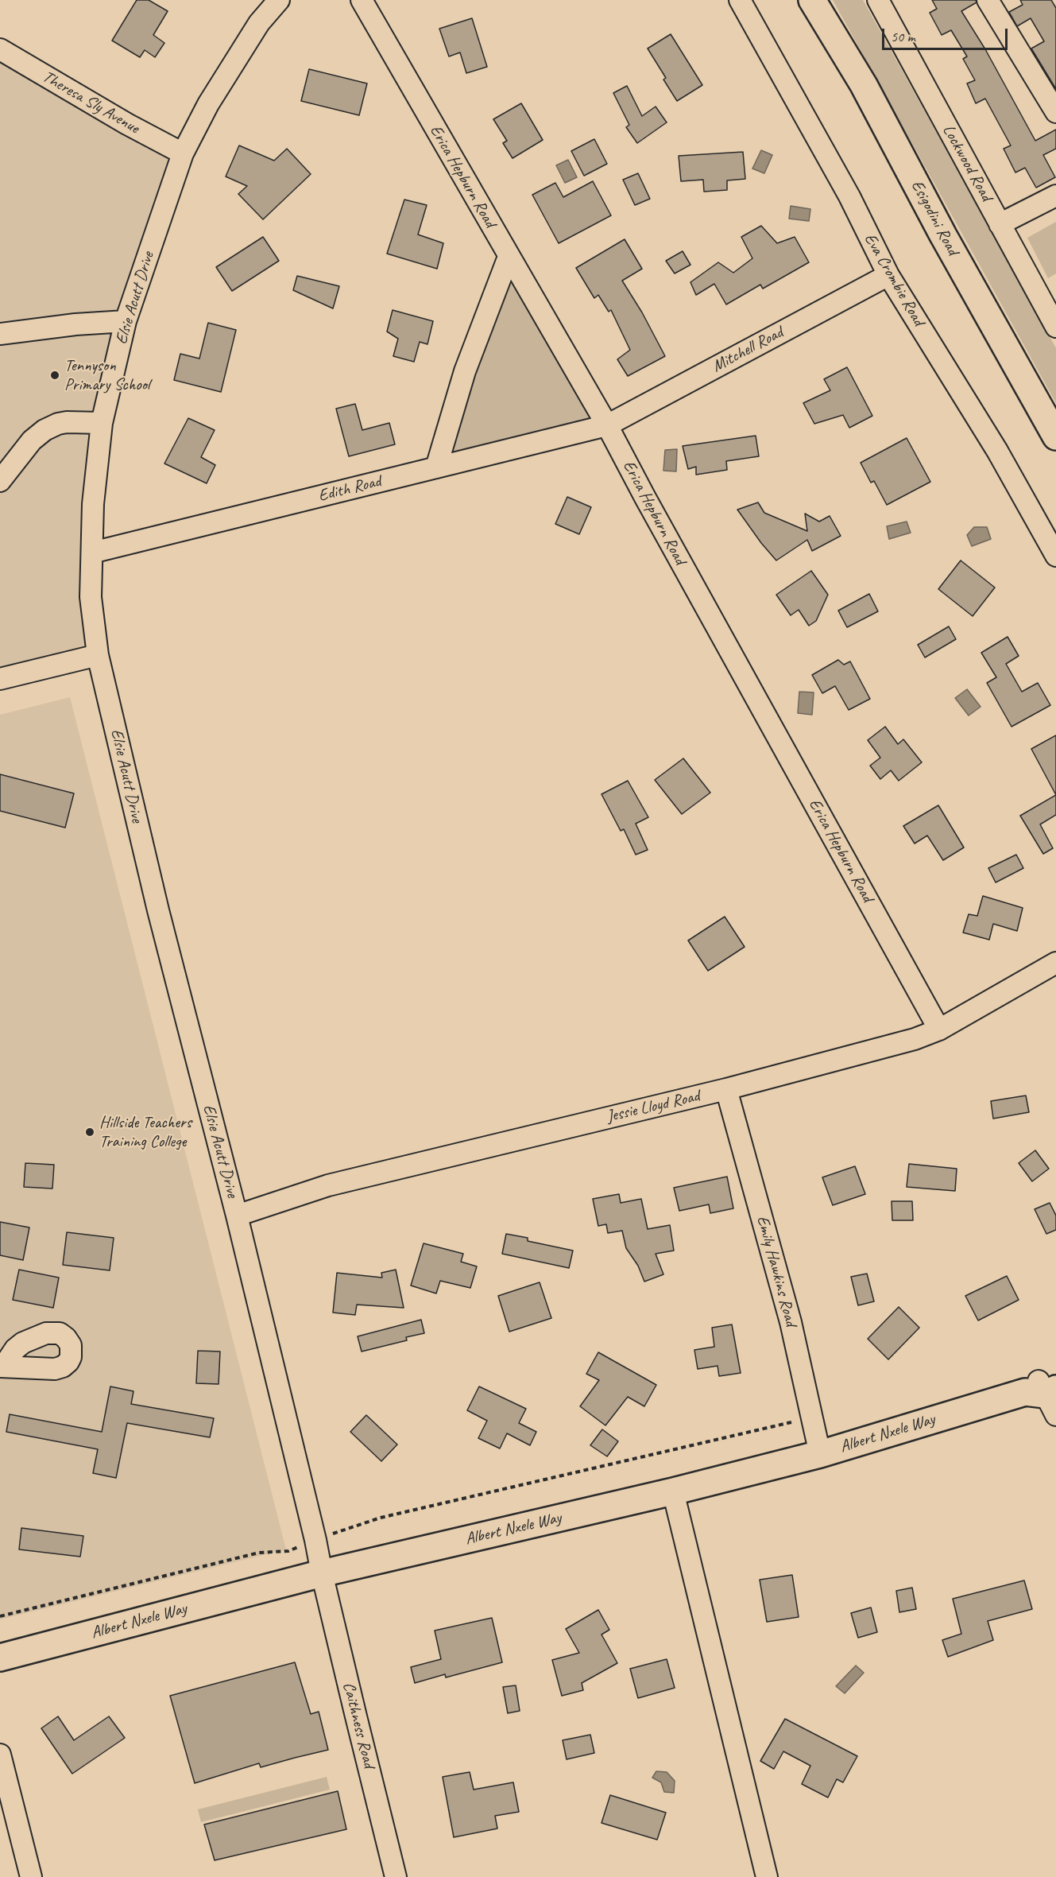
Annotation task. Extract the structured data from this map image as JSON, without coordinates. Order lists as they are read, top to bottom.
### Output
{
  "streets": {
    "main road": ["Esigodini Road", "Albert Nxele Way"],
    "street": [
      "Theresa Sly Avenue",
      "Lockwood Road",
      "Erica Hepburn Road",
      "Eva Crombie Road",
      "Elsie Acutt Drive",
      "Mitchell Road",
      "Edith Road",
      "Jessie Lloyd Road",
      "Emily Hawkins Road",
      "Caithness Road"
    ]
  },
  "crossings": [
    ["Theresa Sly Avenue", "Elsie Acutt Drive"],
    ["Erica Hepburn Road", "Mitchell Road"],
    ["Erica Hepburn Road", "Edith Road"],
    ["Erica Hepburn Road", "Jessie Lloyd Road"],
    ["Eva Crombie Road", "Mitchell Road"],
    ["Elsie Acutt Drive", "Edith Road"],
    ["Elsie Acutt Drive", "Jessie Lloyd Road"],
    ["Elsie Acutt Drive", "Albert Nxele Way"],
    ["Elsie Acutt Drive", "Caithness Road"],
    ["Mitchell Road", "Edith Road"],
    ["Jessie Lloyd Road", "Emily Hawkins Road"],
    ["Emily Hawkins Road", "Albert Nxele Way"],
    ["Albert Nxele Way", "Caithness Road"]
  ],
  "places": ["Tennyson Primary School", "Hillside Teachers Training College"],
  "scale_bar": "50 m"
}
